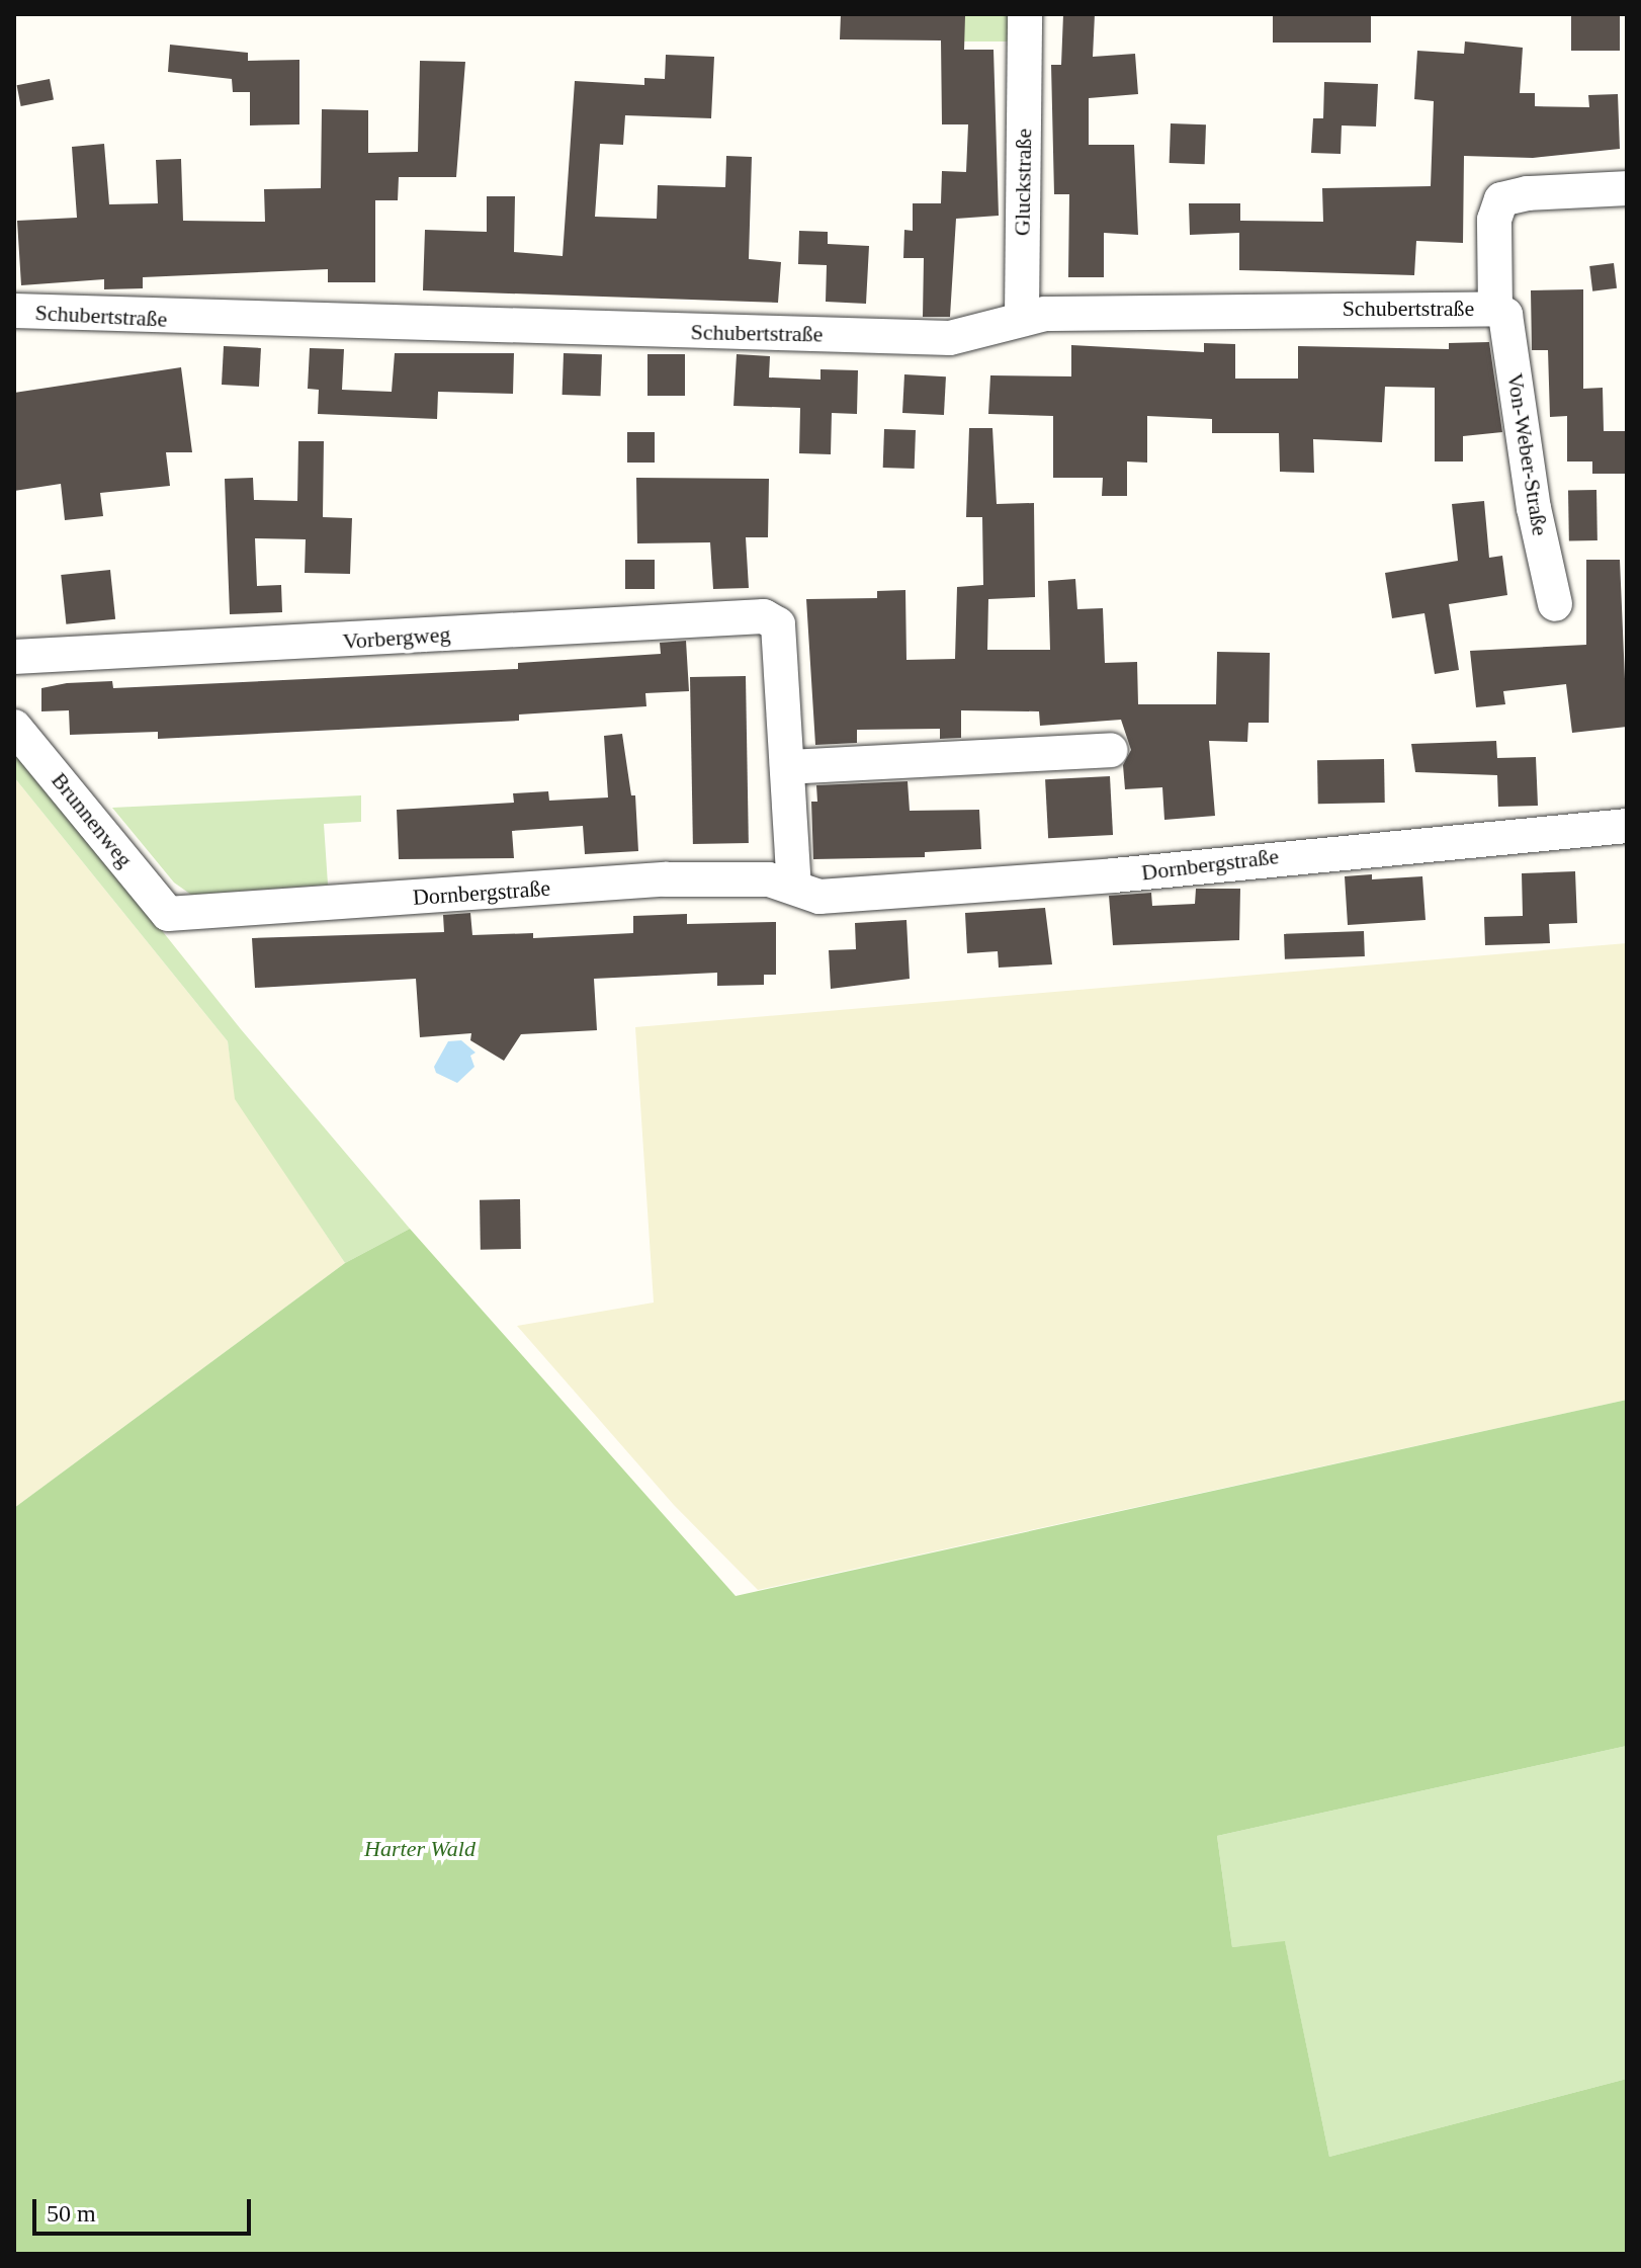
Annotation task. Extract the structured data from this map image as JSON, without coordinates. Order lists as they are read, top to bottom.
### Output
{
  "streets": {
    "street": [
      "Gluckstraße",
      "Schubertstraße",
      "Von-Weber-Straße",
      "Vorbergweg",
      "Brunnenweg",
      "Dornbergstraße"
    ]
  },
  "crossings": [
    ["Gluckstraße", "Schubertstraße"],
    ["Schubertstraße", "Von-Weber-Straße"],
    ["Brunnenweg", "Dornbergstraße"]
  ],
  "parks": ["Harter Wald"],
  "scale_bar": "50 m"
}
